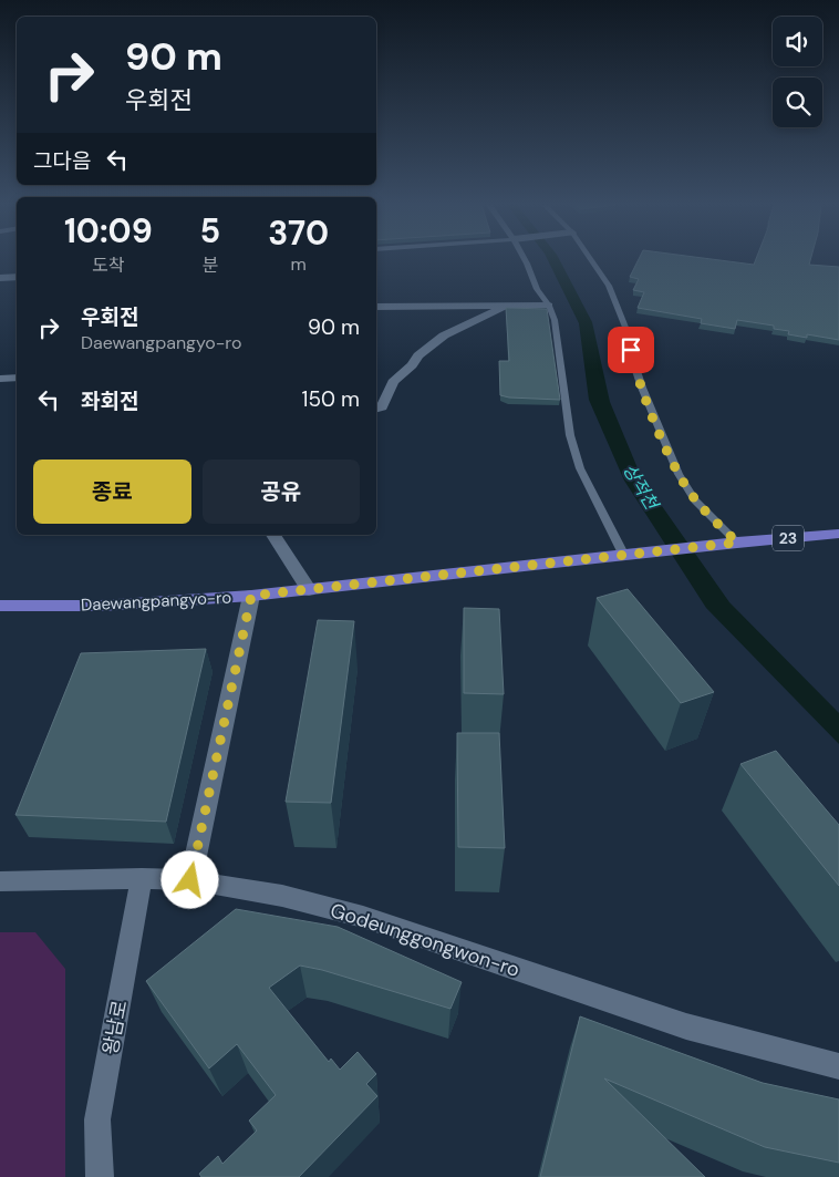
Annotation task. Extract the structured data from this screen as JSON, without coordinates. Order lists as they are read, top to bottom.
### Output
{
  "streets": {
    "main road": ["23", "Daewangpangyo-ro"],
    "street": ["Godeunggongwon-ro", "왕남로"]
  },
  "crossings": [
    ["Godeunggongwon-ro", "왕남로"]
  ],
  "water": ["상적천"],
  "page": {
    "turn": ["90 m", "우회전"],
    "then": "그다음",
    "eta": [
      "10:09",
      "도착",
      "5",
      "분",
      "370",
      "m"
    ],
    "list": [
      {
        "name": "우회전",
        "note": "Daewangpangyo-ro",
        "value": "90 m"
      },
      {
        "name": "좌회전",
        "value": "150 m"
      }
    ],
    "buttons": ["종료", "공유"]
  }
}
